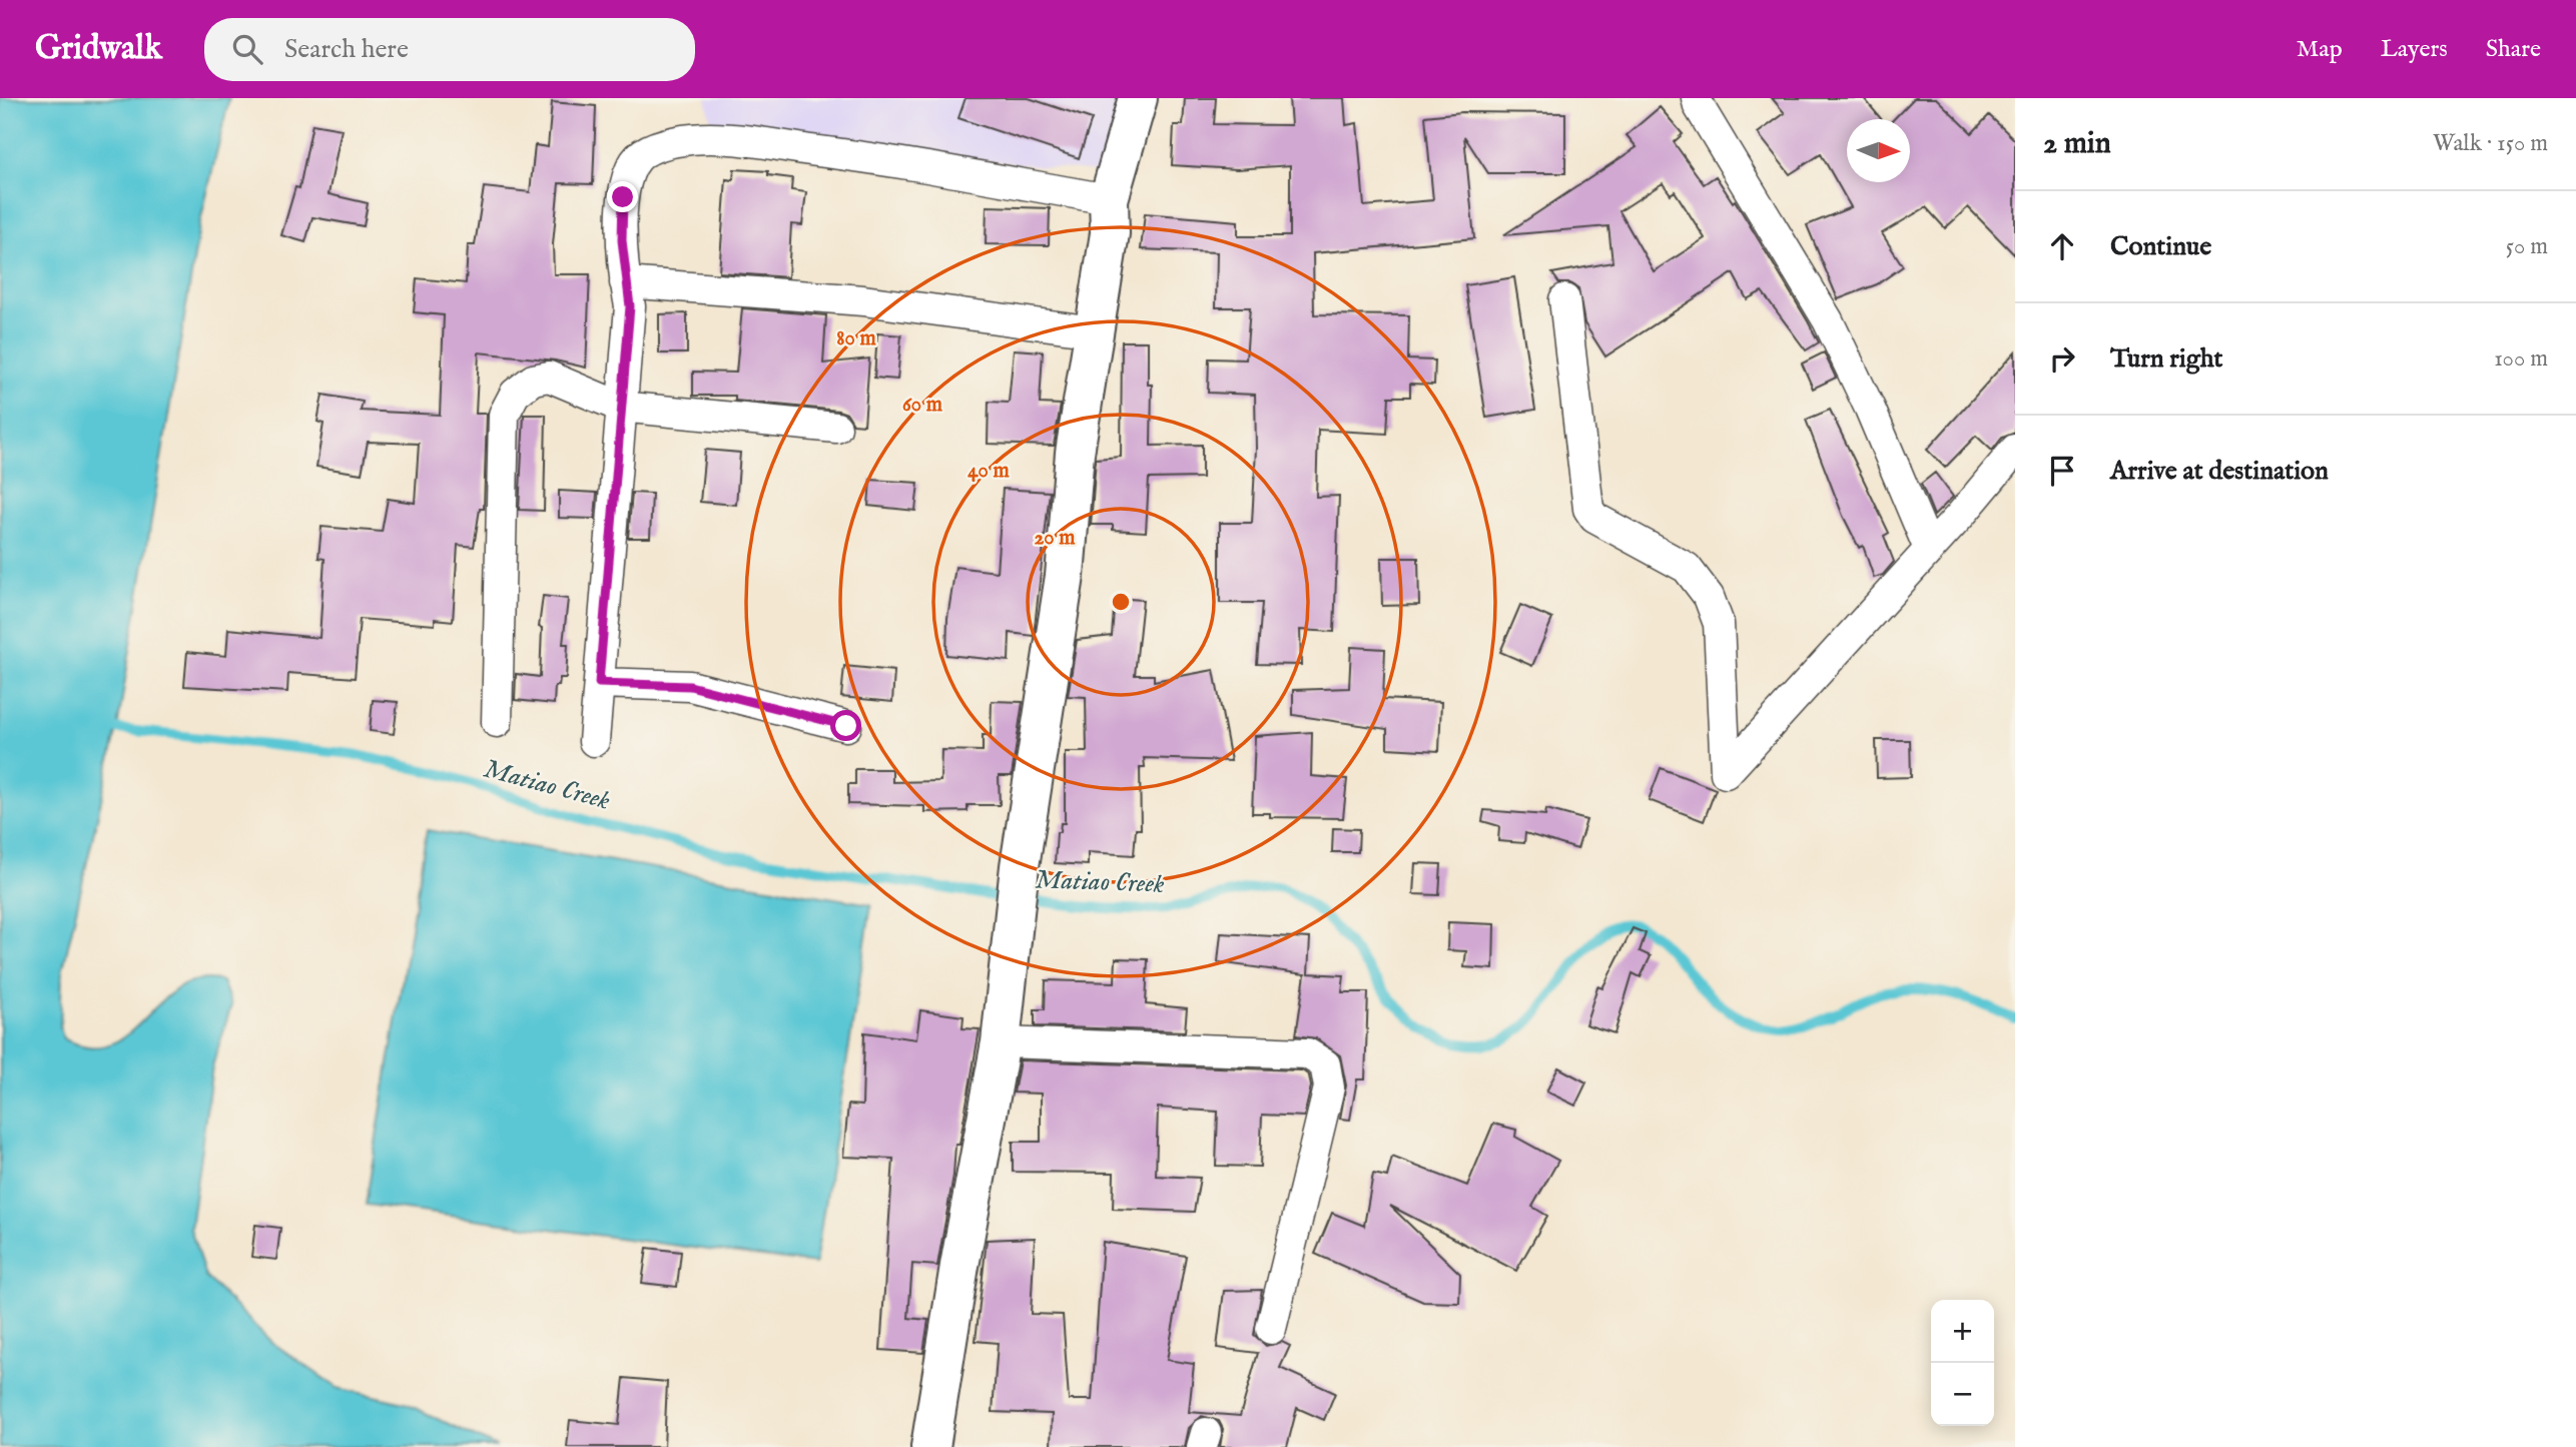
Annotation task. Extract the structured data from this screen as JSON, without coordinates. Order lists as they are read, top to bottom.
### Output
{
  "water": ["Matiao Creek"],
  "north": "right",
  "page": {
    "header": "Gridwalk",
    "search": "Search here",
    "nav": ["Map", "Layers", "Share"],
    "heading": ["2 min", "Walk · 150 m"],
    "list": [
      ["Continue", "50 m"],
      ["Turn right", "100 m"],
      "Arrive at destination"
    ],
    "map_buttons": ["+", "−"]
  },
  "rings": [
    "80 m",
    "60 m",
    "40 m",
    "20 m"
  ]
}
